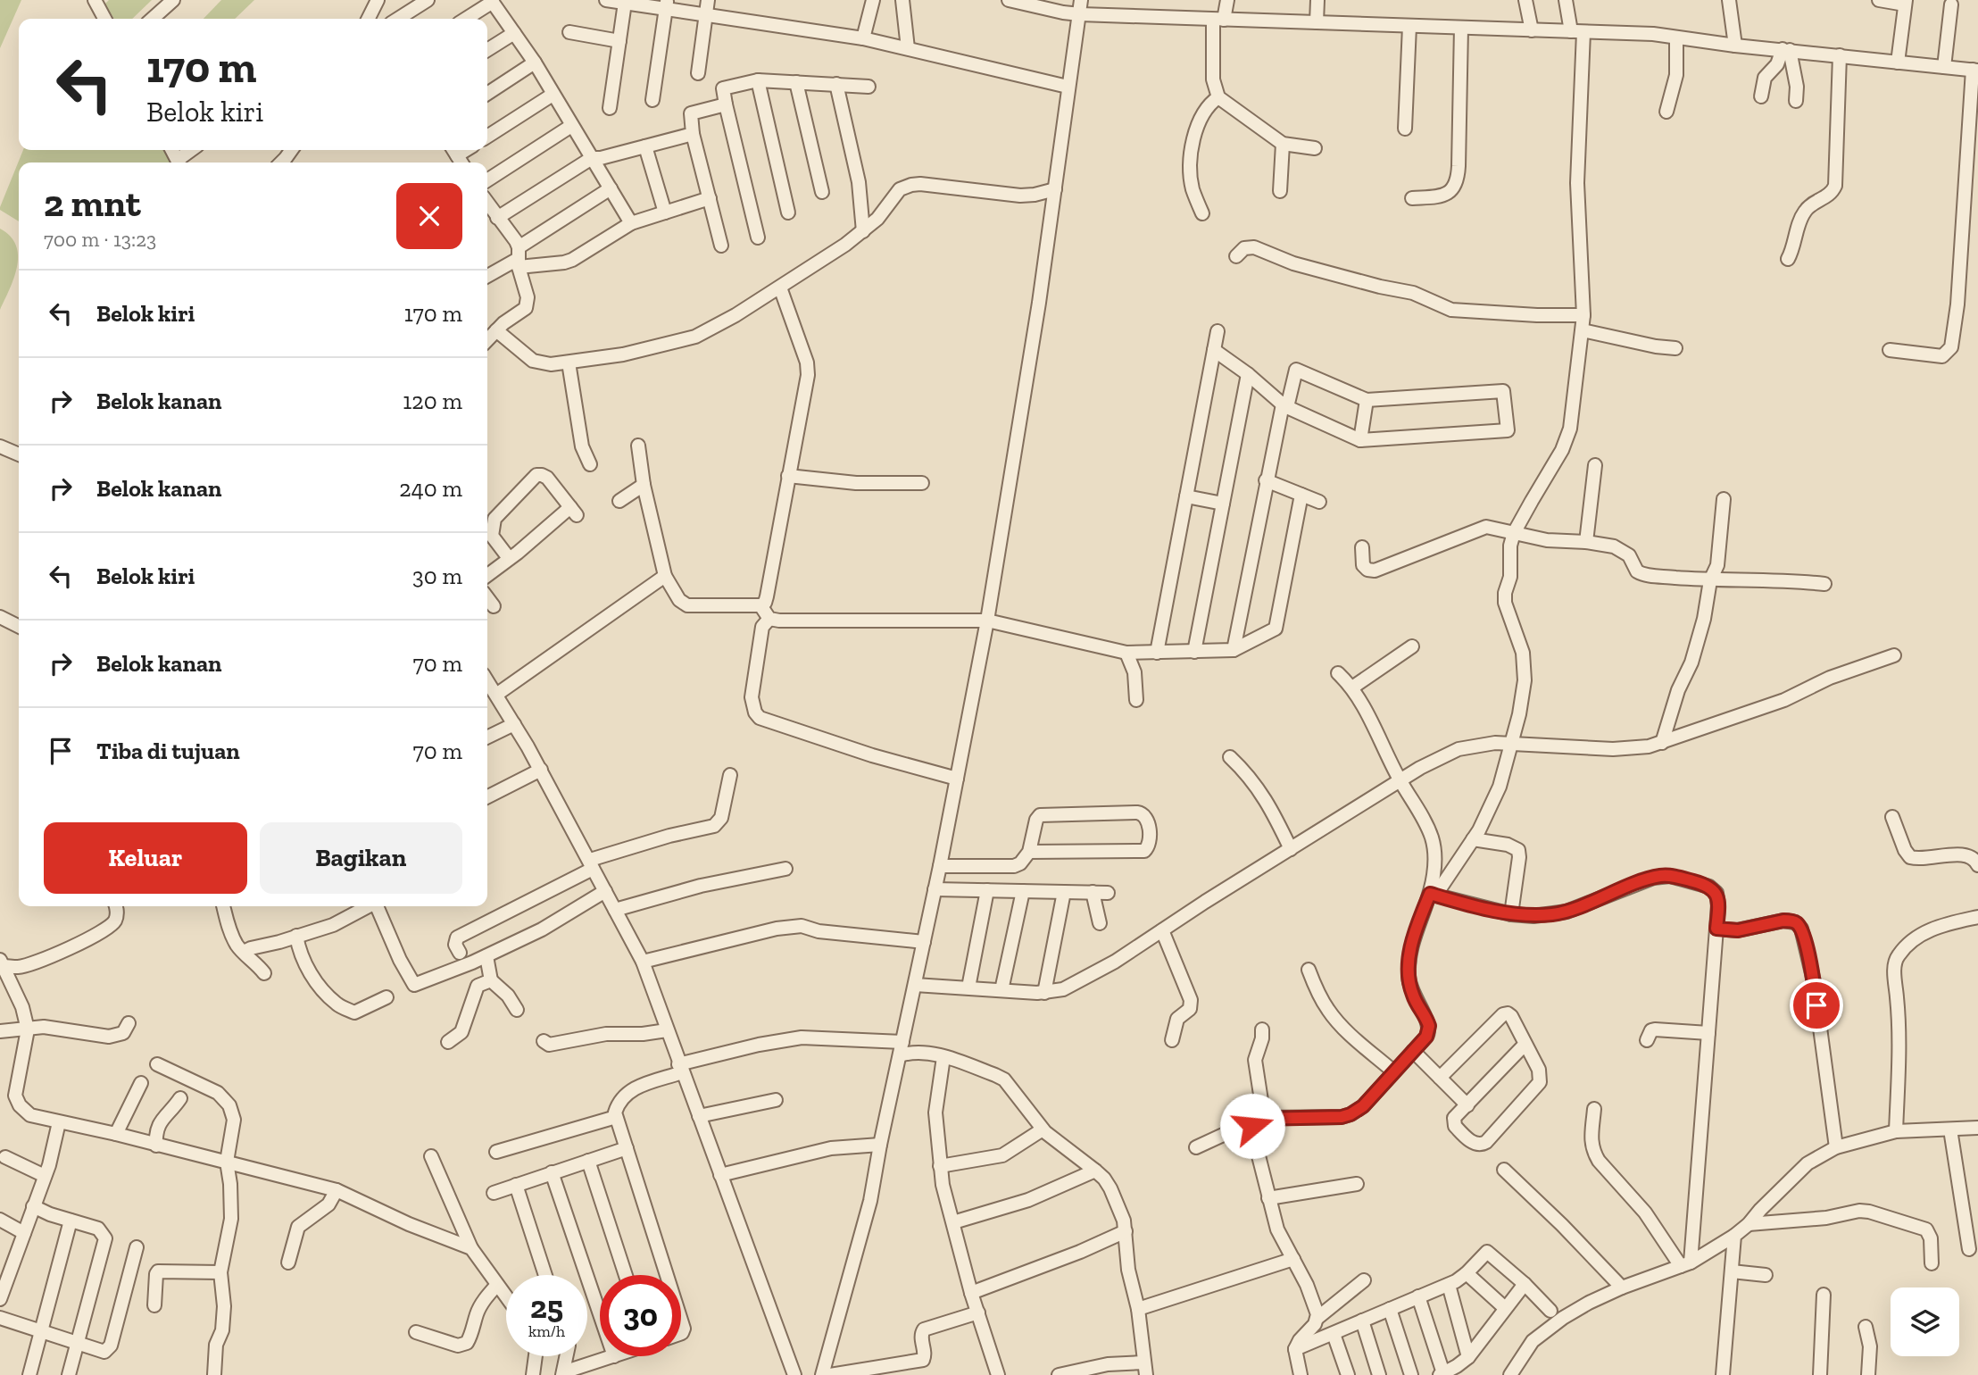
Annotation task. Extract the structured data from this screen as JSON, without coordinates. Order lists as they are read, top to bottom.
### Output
{
  "page": {
    "turn": ["170 m", "Belok kiri"],
    "heading": ["2 mnt", "700 m · 13:23"],
    "list": [
      {
        "name": "Belok kiri",
        "value": "170 m"
      },
      {
        "name": "Belok kanan",
        "value": "120 m"
      },
      {
        "name": "Belok kanan",
        "value": "240 m"
      },
      {
        "name": "Belok kiri",
        "value": "30 m"
      },
      {
        "name": "Belok kanan",
        "value": "70 m"
      },
      {
        "name": "Tiba di tujuan",
        "value": "70 m"
      }
    ],
    "buttons": ["Keluar", "Bagikan"],
    "speed": "25 km/h",
    "limit": "30"
  }
}
